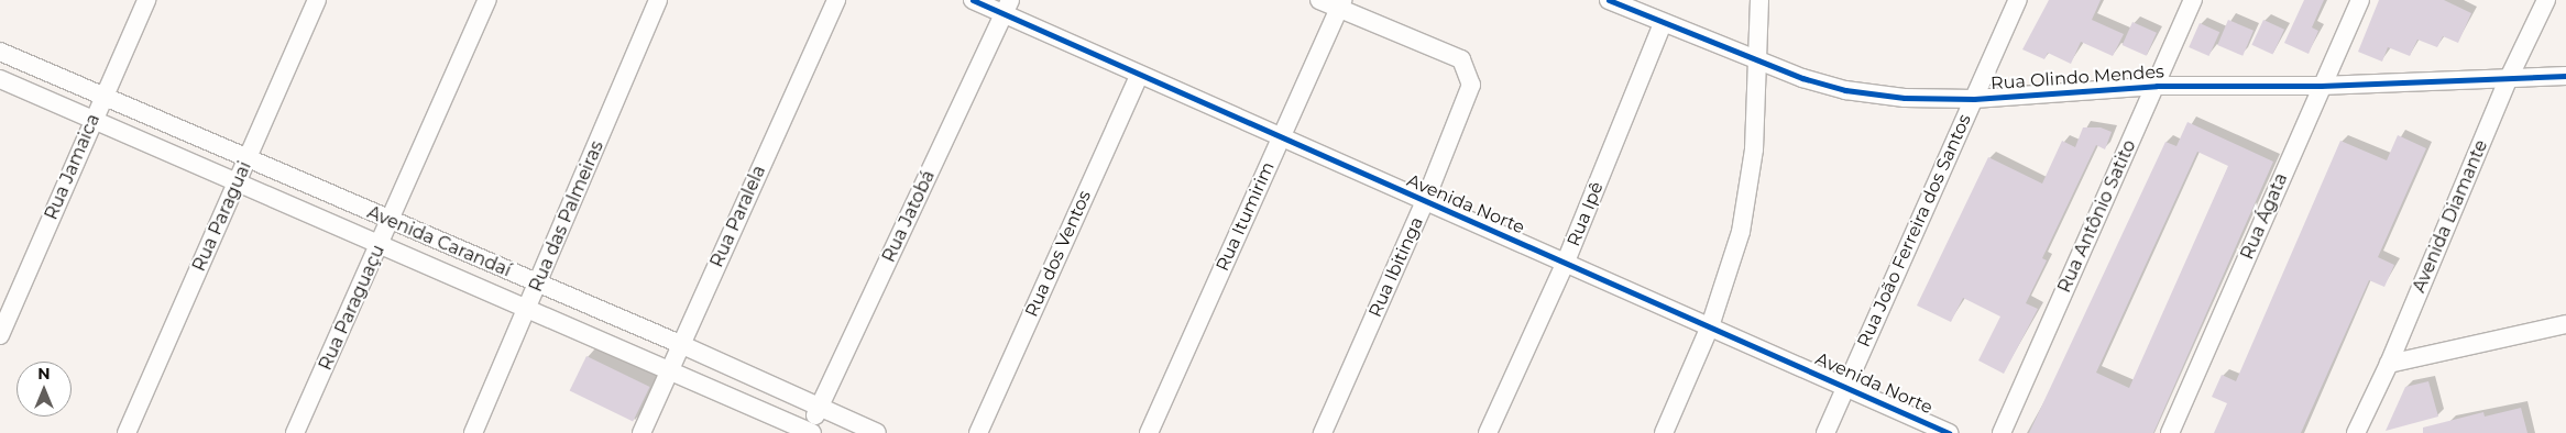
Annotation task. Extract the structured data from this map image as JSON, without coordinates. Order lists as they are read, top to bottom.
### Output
{
  "streets": {
    "street": [
      "Rua Olindo Mendes",
      "Rua Jamaica",
      "Avenida Norte",
      "Rua Ipê",
      "Rua Paraguai",
      "Rua das Palmeiras",
      "Rua Paralela",
      "Rua Jatobá",
      "Rua Itumirim",
      "Rua Antônio Satito",
      "Rua Ágata",
      "Avenida Diamante",
      "Rua João Ferreira dos Santos",
      "Avenida Carandaí",
      "Rua dos Ventos",
      "Rua Ibitinga",
      "Rua Paraguaçu"
    ]
  },
  "crossings": [
    ["Rua Olindo Mendes", "Rua Ipê"],
    ["Rua Olindo Mendes", "Rua Antônio Satito"],
    ["Rua Olindo Mendes", "Rua Ágata"],
    ["Rua Olindo Mendes", "Avenida Diamante"],
    ["Rua Olindo Mendes", "Rua João Ferreira dos Santos"],
    ["Rua Jamaica", "Avenida Carandaí"],
    ["Avenida Norte", "Rua Ipê"],
    ["Avenida Norte", "Rua Jatobá"],
    ["Avenida Norte", "Rua Itumirim"],
    ["Avenida Norte", "Rua João Ferreira dos Santos"],
    ["Avenida Norte", "Rua dos Ventos"],
    ["Avenida Norte", "Rua Ibitinga"],
    ["Rua Paraguai", "Avenida Carandaí"],
    ["Rua das Palmeiras", "Avenida Carandaí"],
    ["Rua Paralela", "Avenida Carandaí"],
    ["Rua Jatobá", "Avenida Carandaí"],
    ["Rua Itumirim", "Rua Ibitinga"],
    ["Avenida Carandaí", "Rua Paraguaçu"]
  ],
  "north": "top"
}
